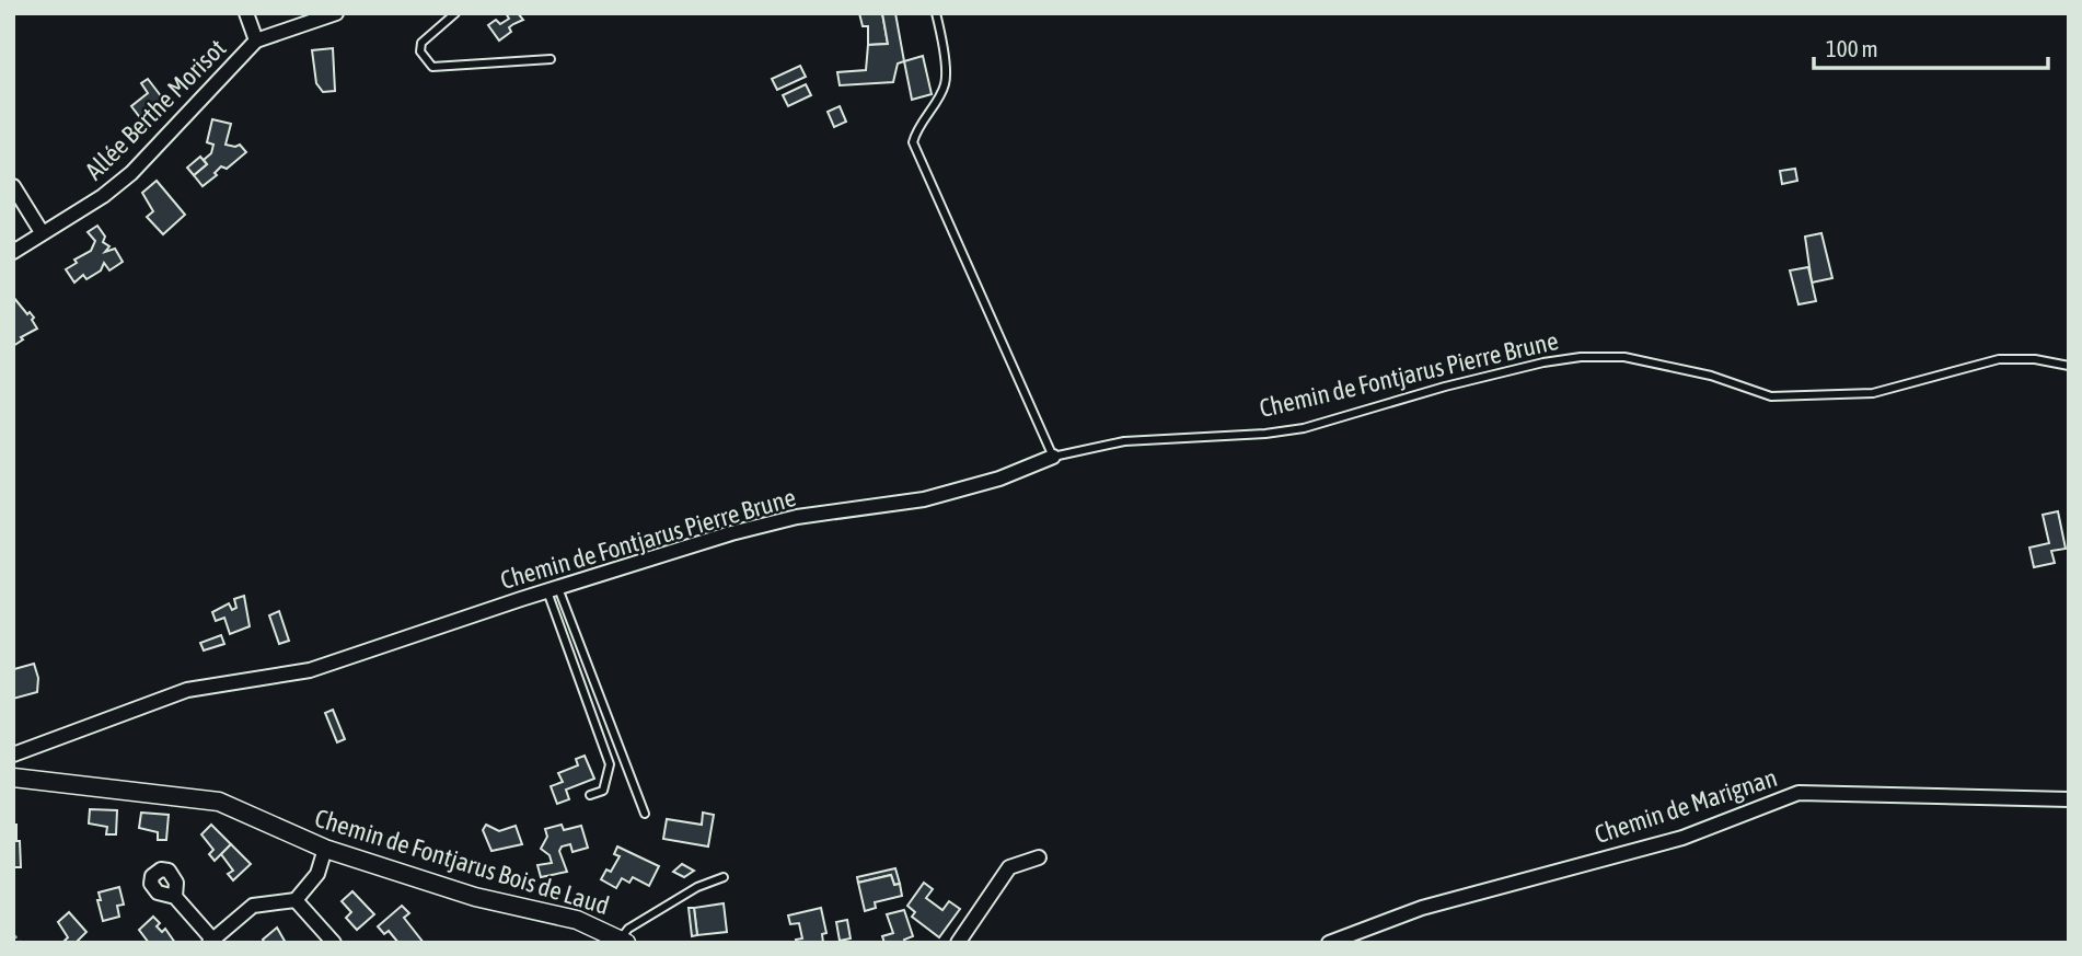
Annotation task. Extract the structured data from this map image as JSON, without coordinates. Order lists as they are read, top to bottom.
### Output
{
  "streets": {
    "street": [
      "Allée Berthe Morisot",
      "Chemin de Fontjarus Pierre Brune",
      "Chemin de Marignan",
      "Chemin de Fontjarus Bois de Laud"
    ]
  },
  "scale_bar": "100 m"
}
